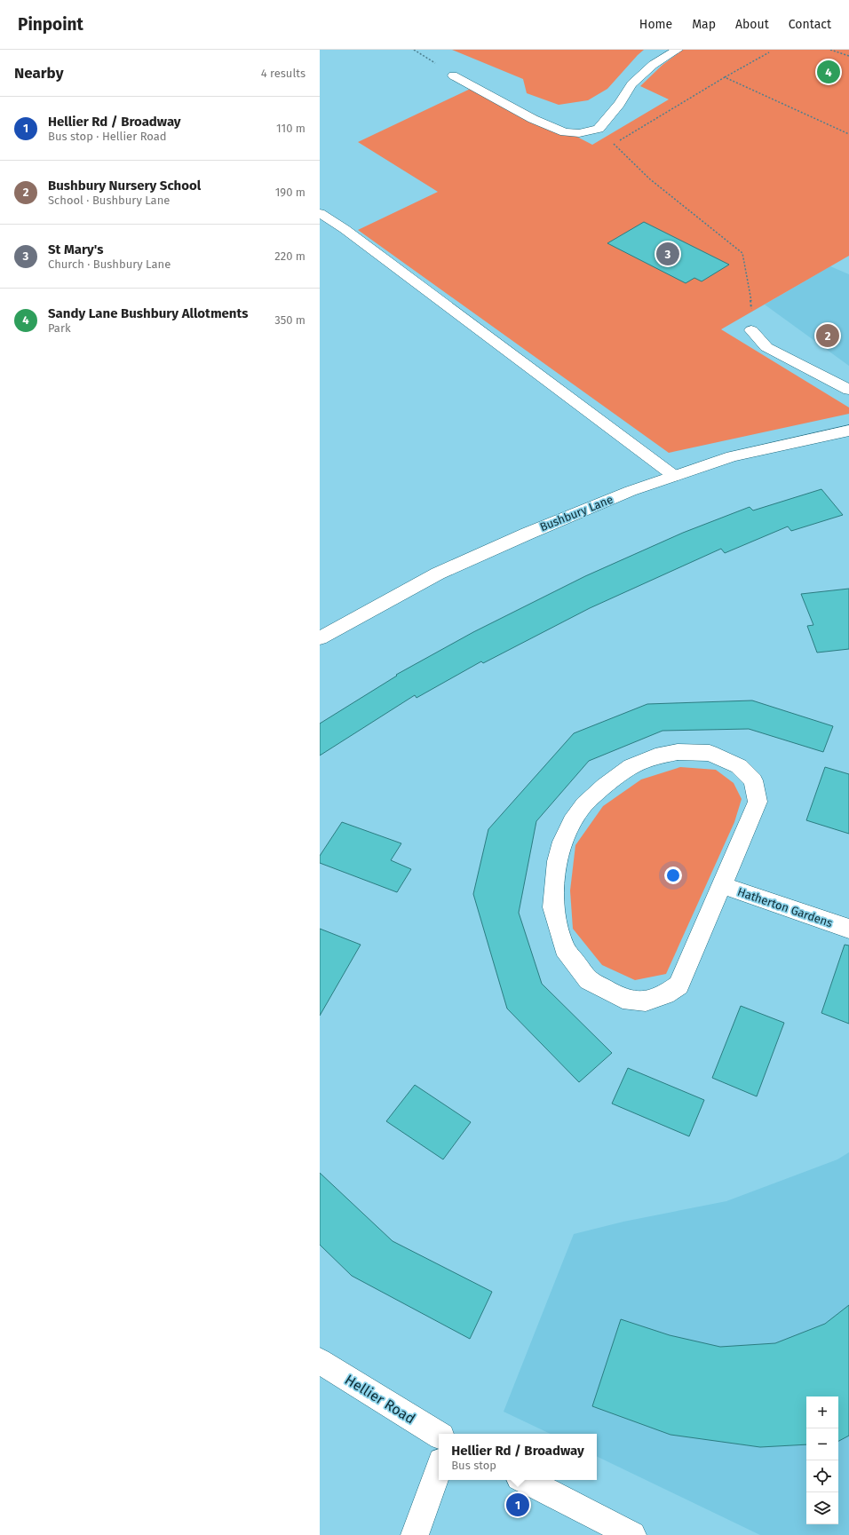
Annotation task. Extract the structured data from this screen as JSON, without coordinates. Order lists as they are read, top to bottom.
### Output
{
  "streets": {
    "street": ["Bushbury Lane", "Hatherton Gardens", "Hellier Road"]
  },
  "page": {
    "header": "Pinpoint",
    "nav": [
      "Home",
      "Map",
      "About",
      "Contact"
    ],
    "heading": ["Nearby", "4 results"],
    "pins": [
      "4",
      "3",
      "2",
      "1"
    ],
    "list": [
      {
        "mark": "1",
        "name": "Hellier Rd / Broadway",
        "note": "Bus stop · Hellier Road",
        "value": "110 m"
      },
      {
        "mark": "2",
        "name": "Bushbury Nursery School",
        "note": "School · Bushbury Lane",
        "value": "190 m"
      },
      {
        "mark": "3",
        "name": "St Mary's",
        "note": "Church · Bushbury Lane",
        "value": "220 m"
      },
      {
        "mark": "4",
        "name": "Sandy Lane Bushbury Allotments",
        "note": "Park",
        "value": "350 m"
      }
    ],
    "map_buttons": ["+", "−"],
    "popup": ["Hellier Rd / Broadway", "Bus stop"]
  }
}
